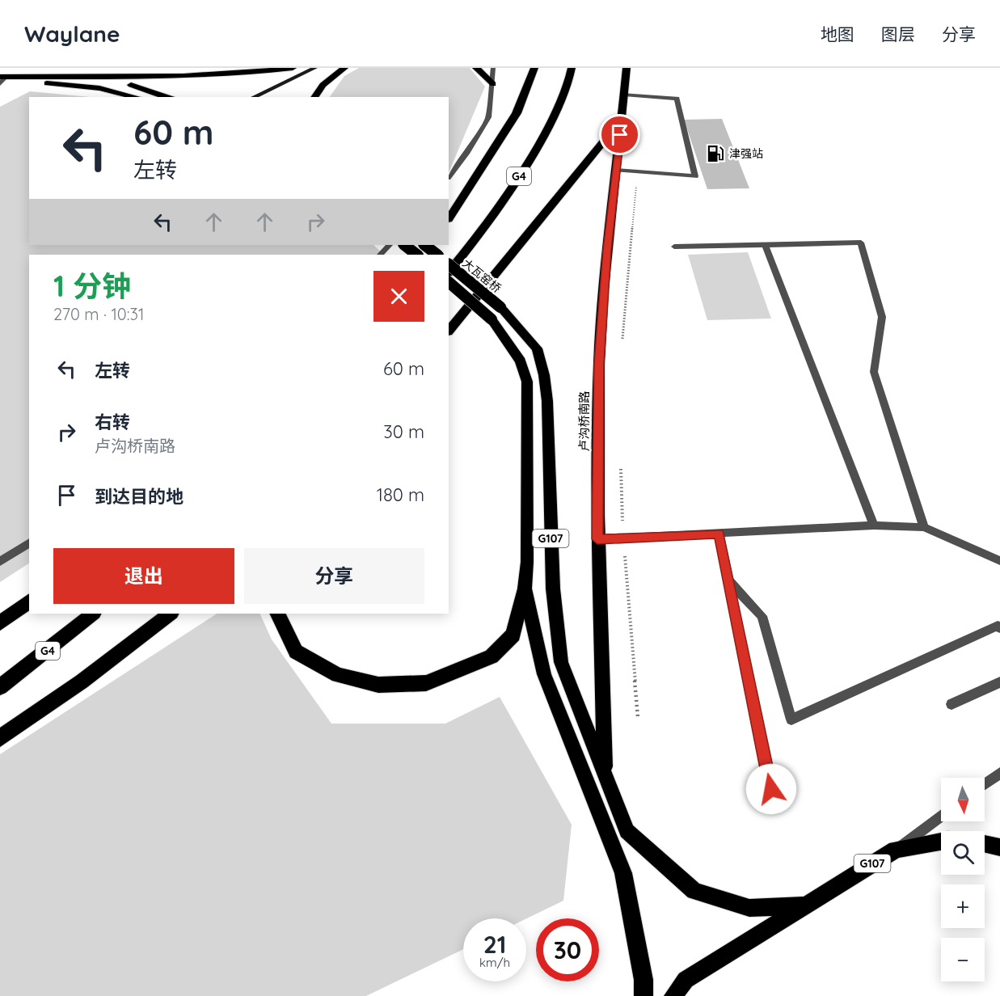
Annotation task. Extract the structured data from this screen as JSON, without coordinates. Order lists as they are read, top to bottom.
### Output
{
  "streets": {
    "highway": [
      "G4",
      "大瓦窑桥",
      "卢沟桥南路",
      "G107"
    ]
  },
  "crossings": [
    ["大瓦窑桥", "卢沟桥南路"],
    ["大瓦窑桥", "G107"],
    ["卢沟桥南路", "G107"]
  ],
  "places": {
    "fuel station": ["津强站"]
  },
  "north": "bottom",
  "page": {
    "header": "Waylane",
    "nav": ["地图", "图层", "分享"],
    "turn": ["60 m", "左转"],
    "heading": ["1 分钟", "270 m · 10:31"],
    "list": [
      {
        "name": "左转",
        "value": "60 m"
      },
      {
        "name": "右转",
        "note": "卢沟桥南路",
        "value": "30 m"
      },
      {
        "name": "到达目的地",
        "value": "180 m"
      }
    ],
    "buttons": ["退出", "分享"],
    "map_buttons": ["+", "−"],
    "speed": "21 km/h",
    "limit": "30"
  }
}
